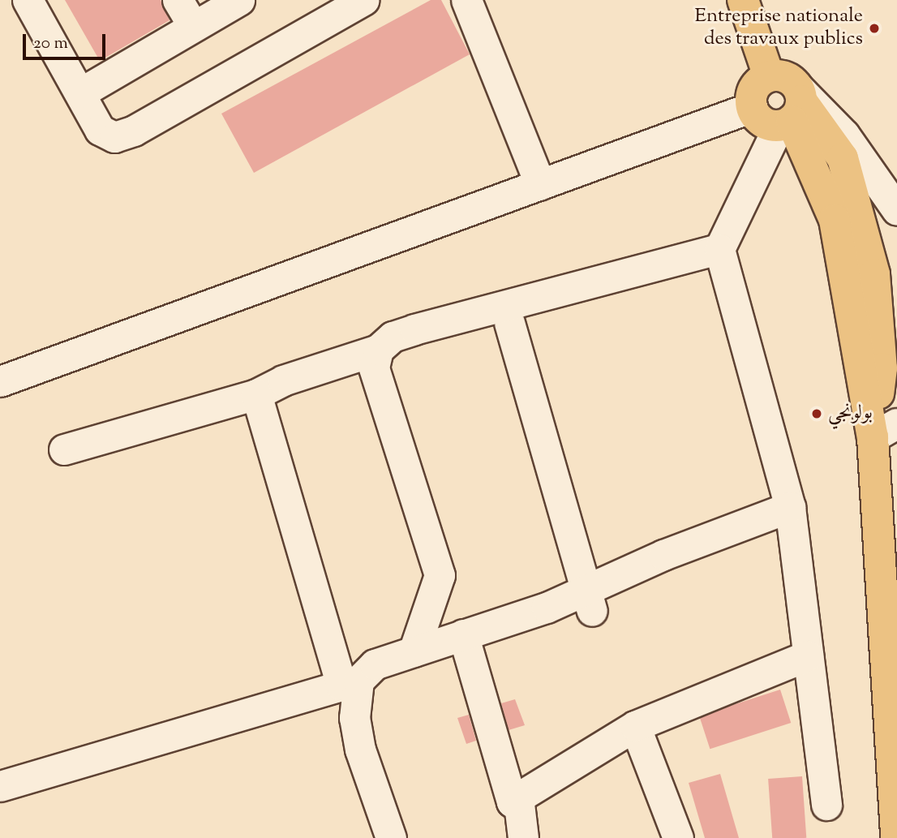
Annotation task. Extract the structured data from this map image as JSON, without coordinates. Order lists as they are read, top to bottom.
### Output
{
  "places": ["Entreprise nationale des travaux publics", "بولونجي"],
  "scale_bar": "20 m"
}
